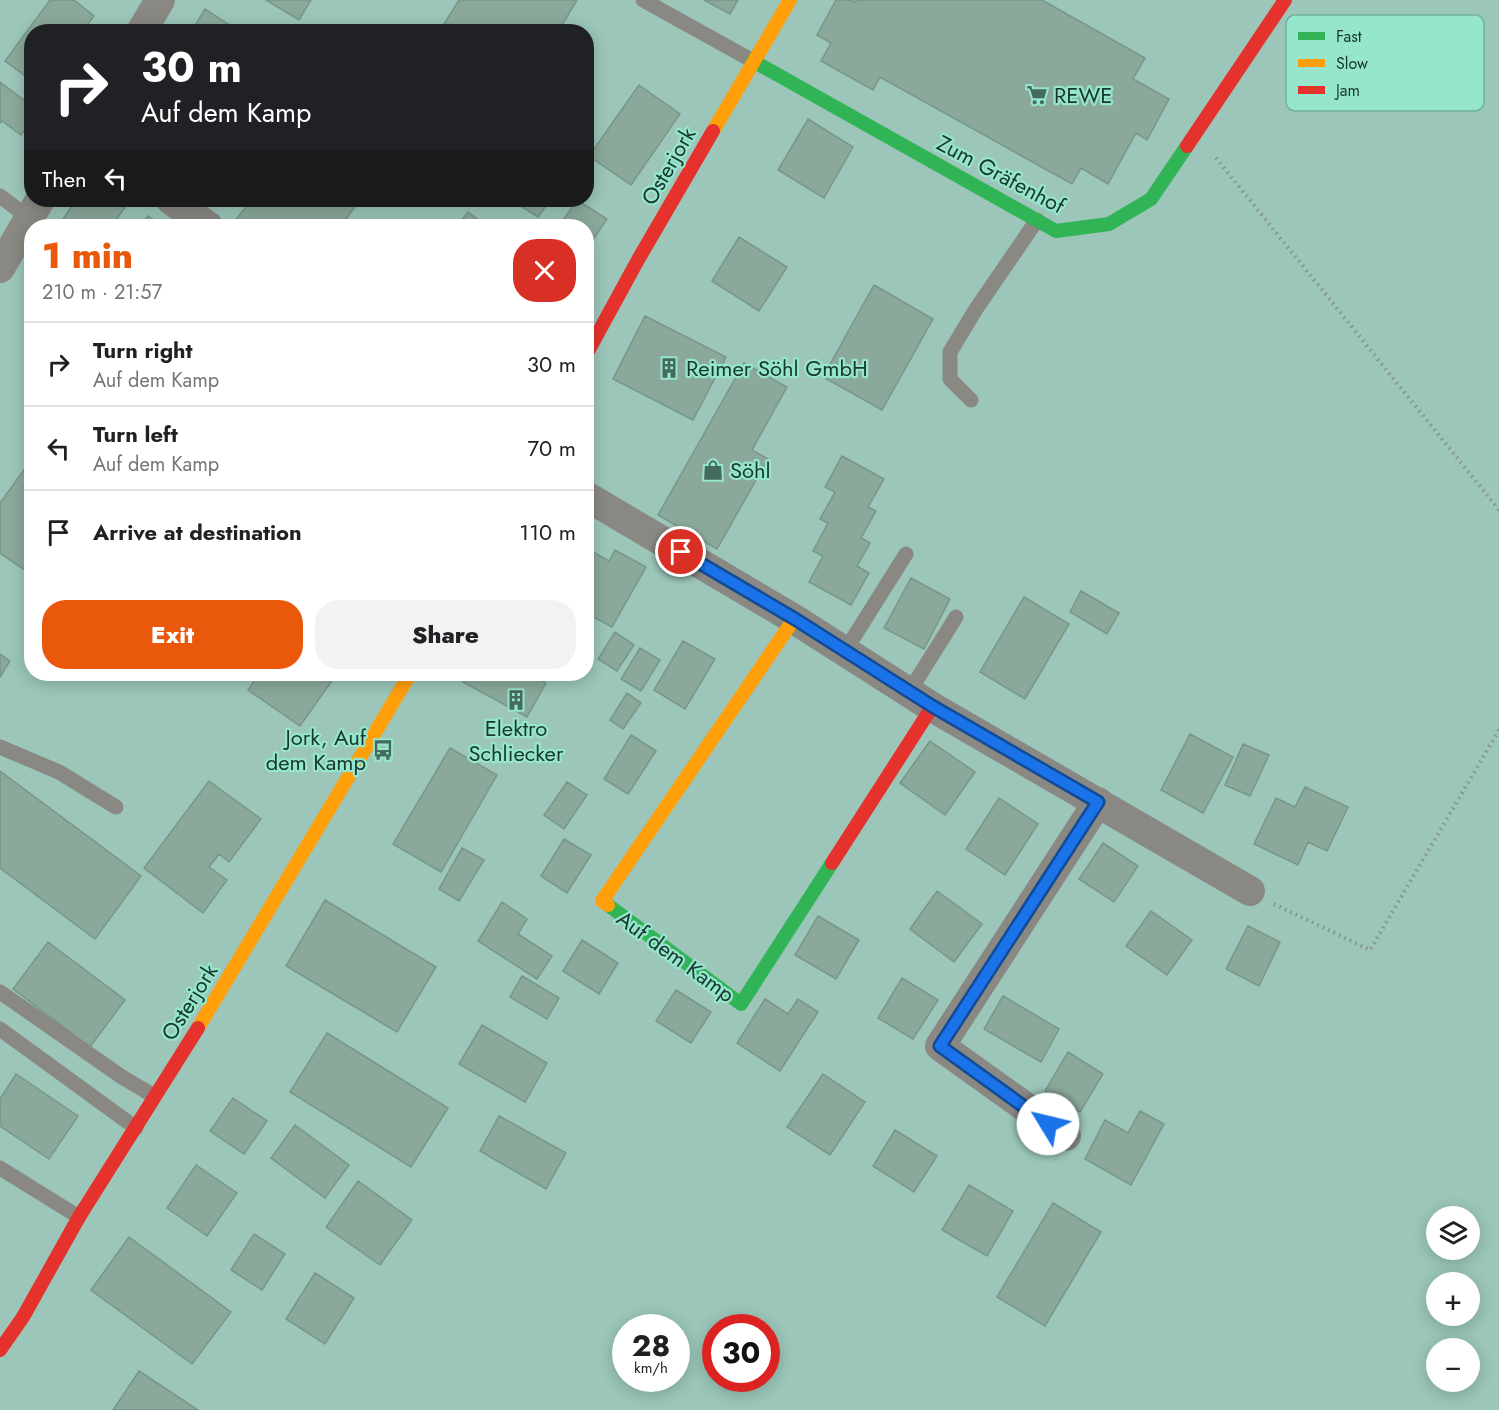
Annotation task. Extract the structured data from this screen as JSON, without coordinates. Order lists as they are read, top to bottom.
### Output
{
  "streets": {
    "street": ["Osterjork", "Zum Gräfenhof", "Auf dem Kamp"]
  },
  "crossings": [
    ["Osterjork", "Zum Gräfenhof"]
  ],
  "places": {
    "supermarket": ["REWE"],
    "building": ["Reimer Söhl GmbH", "Elektro Schliecker"],
    "shop": ["Söhl"],
    "bus stop": ["Jork, Auf dem Kamp"]
  },
  "legend": ["Fast", "Slow", "Jam"],
  "page": {
    "turn": ["30 m", "Auf dem Kamp"],
    "then": "Then",
    "heading": ["1 min", "210 m · 21:57"],
    "list": [
      {
        "name": "Turn right",
        "note": "Auf dem Kamp",
        "value": "30 m"
      },
      {
        "name": "Turn left",
        "note": "Auf dem Kamp",
        "value": "70 m"
      },
      {
        "name": "Arrive at destination",
        "value": "110 m"
      }
    ],
    "buttons": ["Exit", "Share"],
    "map_buttons": ["+", "−"],
    "speed": "28 km/h",
    "limit": "30"
  }
}
